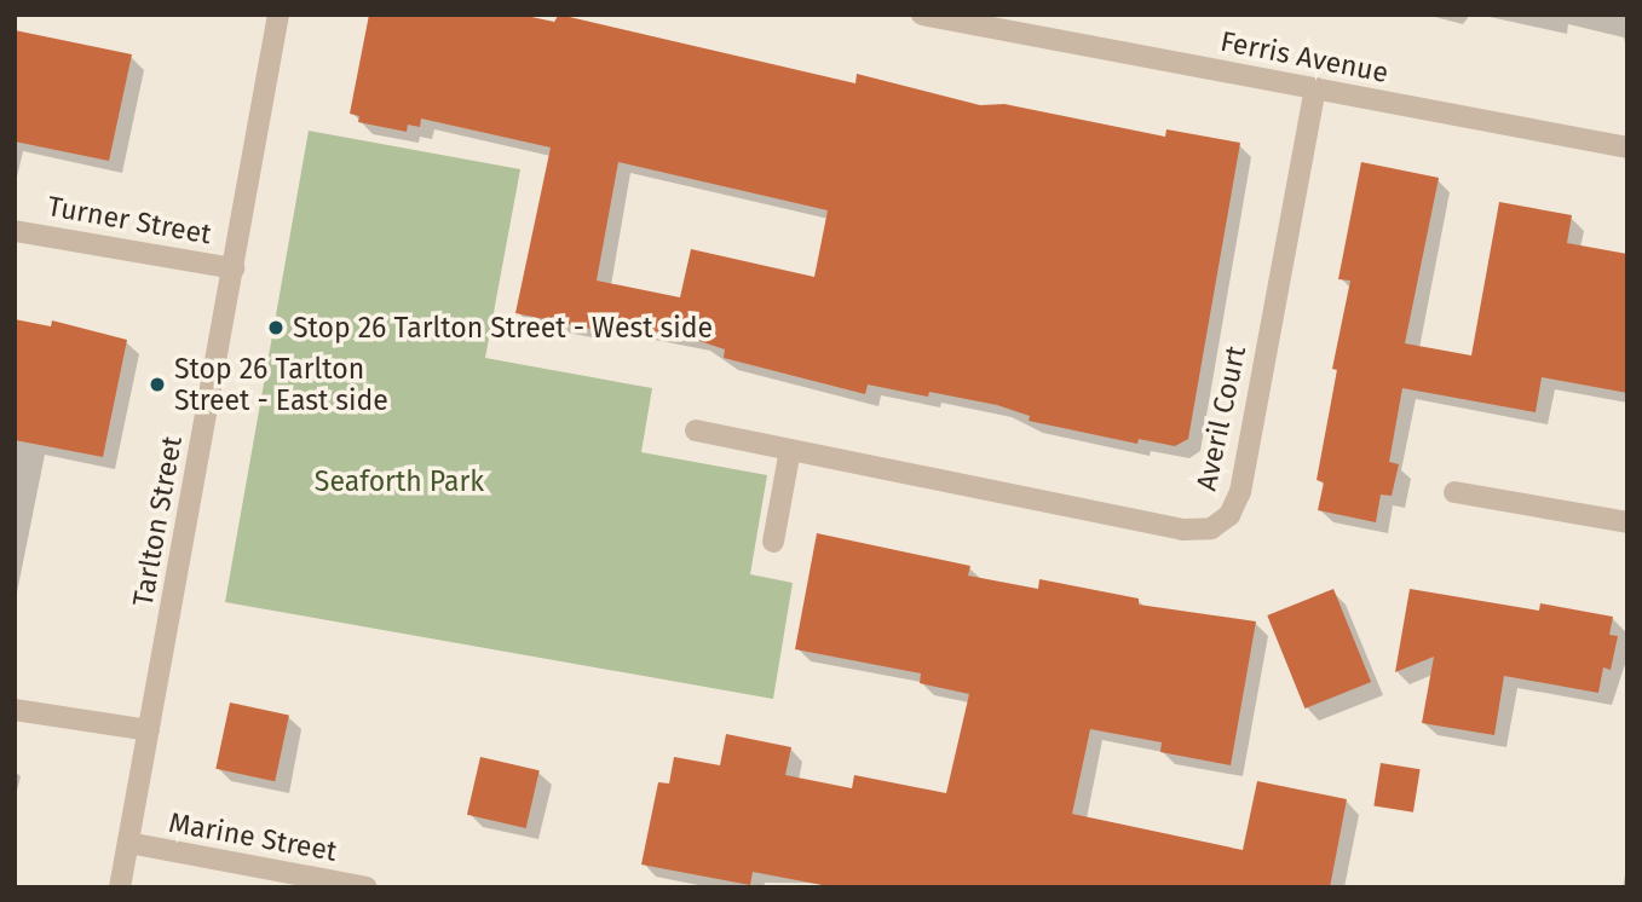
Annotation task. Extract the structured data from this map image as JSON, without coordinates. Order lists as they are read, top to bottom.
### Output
{
  "streets": {
    "street": [
      "Ferris Avenue",
      "Turner Street",
      "Averil Court",
      "Tarlton Street",
      "Marine Street"
    ]
  },
  "crossings": [
    ["Ferris Avenue", "Averil Court"],
    ["Turner Street", "Tarlton Street"],
    ["Tarlton Street", "Marine Street"]
  ],
  "parks": ["Seaforth Park"],
  "places": ["Stop 26 Tarlton Street - West side", "Stop 26 Tarlton Street - East side"]
}
